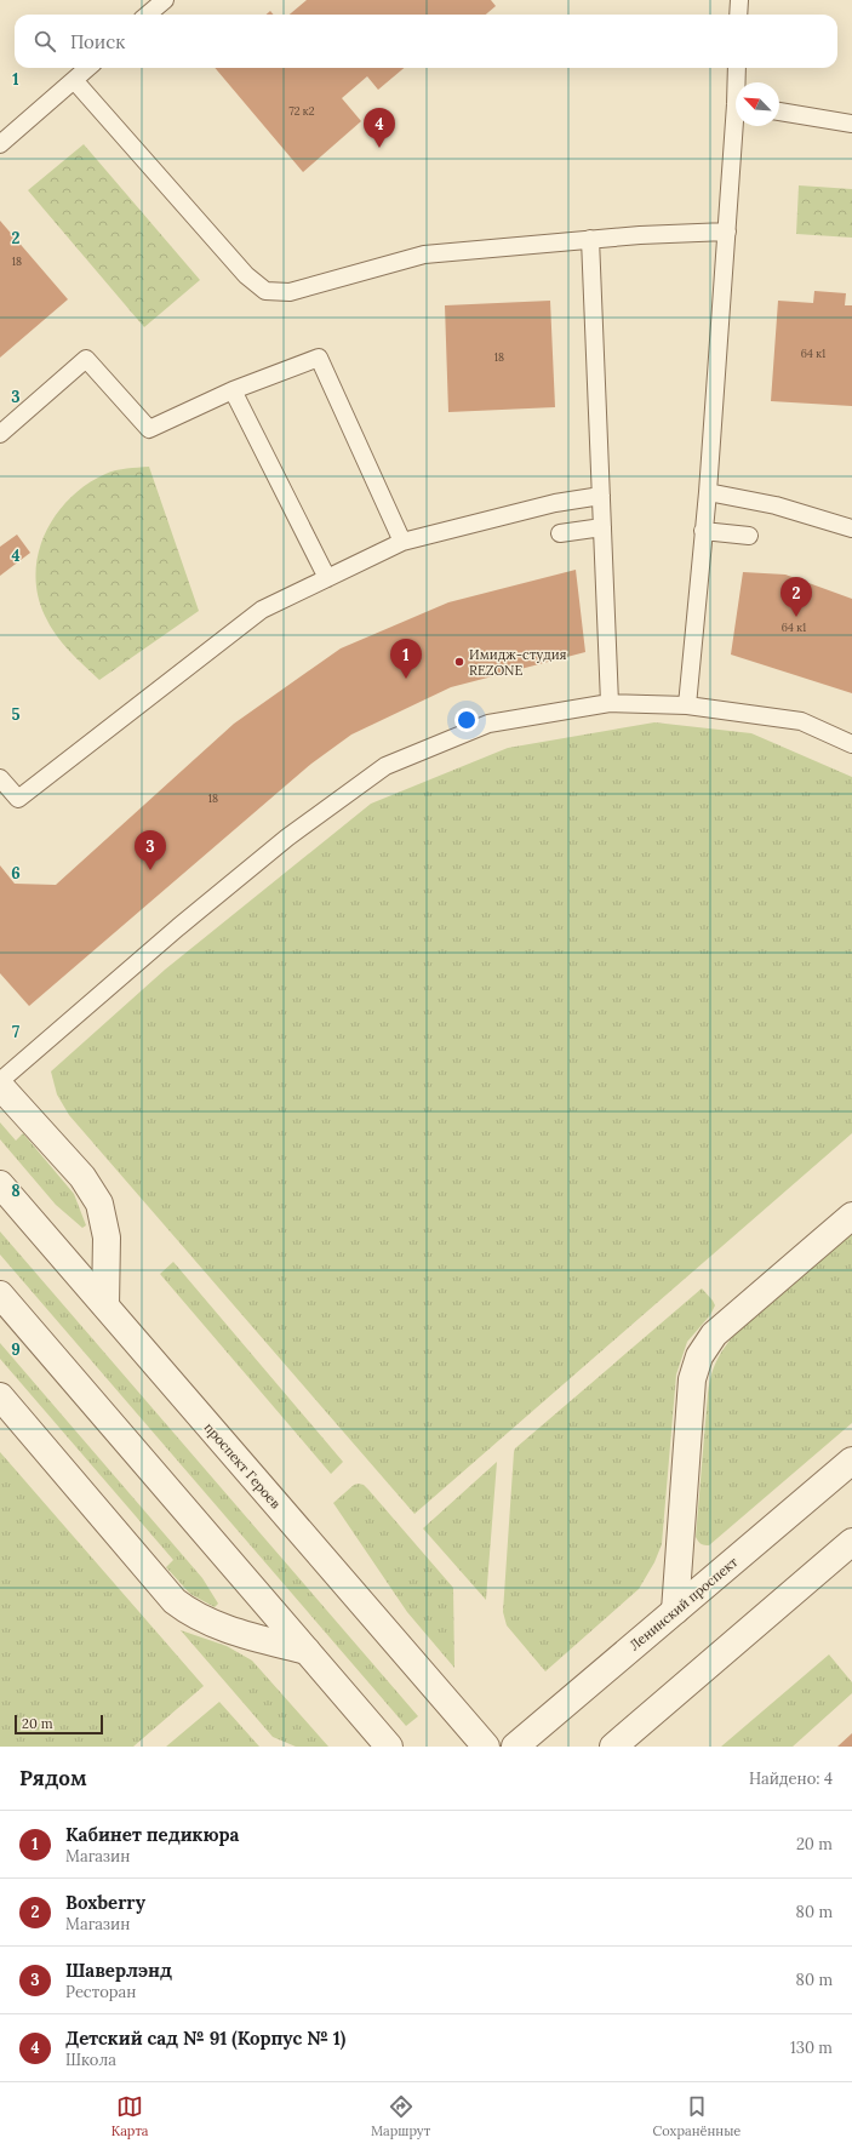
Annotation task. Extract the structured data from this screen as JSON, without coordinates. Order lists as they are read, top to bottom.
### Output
{
  "streets": {
    "street": ["проспект Героев", "Ленинский проспект"]
  },
  "places": ["Имидж-студия REZONE"],
  "house_numbers": [
    "72 к2",
    "18",
    "64 к1",
    "18",
    "64 к1",
    "18"
  ],
  "scale_bar": "20 m",
  "north": "top left",
  "page": {
    "search": "Поиск",
    "pins": [
      "4",
      "2",
      "1",
      "3"
    ],
    "scale": "20 m",
    "heading": ["Рядом", "Найдено: 4"],
    "list": [
      {
        "mark": "1",
        "name": "Кабинет педикюра",
        "note": "Магазин",
        "value": "20 m"
      },
      {
        "mark": "2",
        "name": "Boxberry",
        "note": "Магазин",
        "value": "80 m"
      },
      {
        "mark": "3",
        "name": "Шаверлэнд",
        "note": "Ресторан",
        "value": "80 m"
      },
      {
        "mark": "4",
        "name": "Детский сад № 91 (Корпус № 1)",
        "note": "Школа",
        "value": "130 m"
      }
    ],
    "nav": ["Карта", "Маршрут", "Сохранённые"]
  },
  "grid": {
    "rows": [
      "1",
      "2",
      "3",
      "4",
      "5",
      "6",
      "7",
      "8",
      "9"
    ]
  }
}
